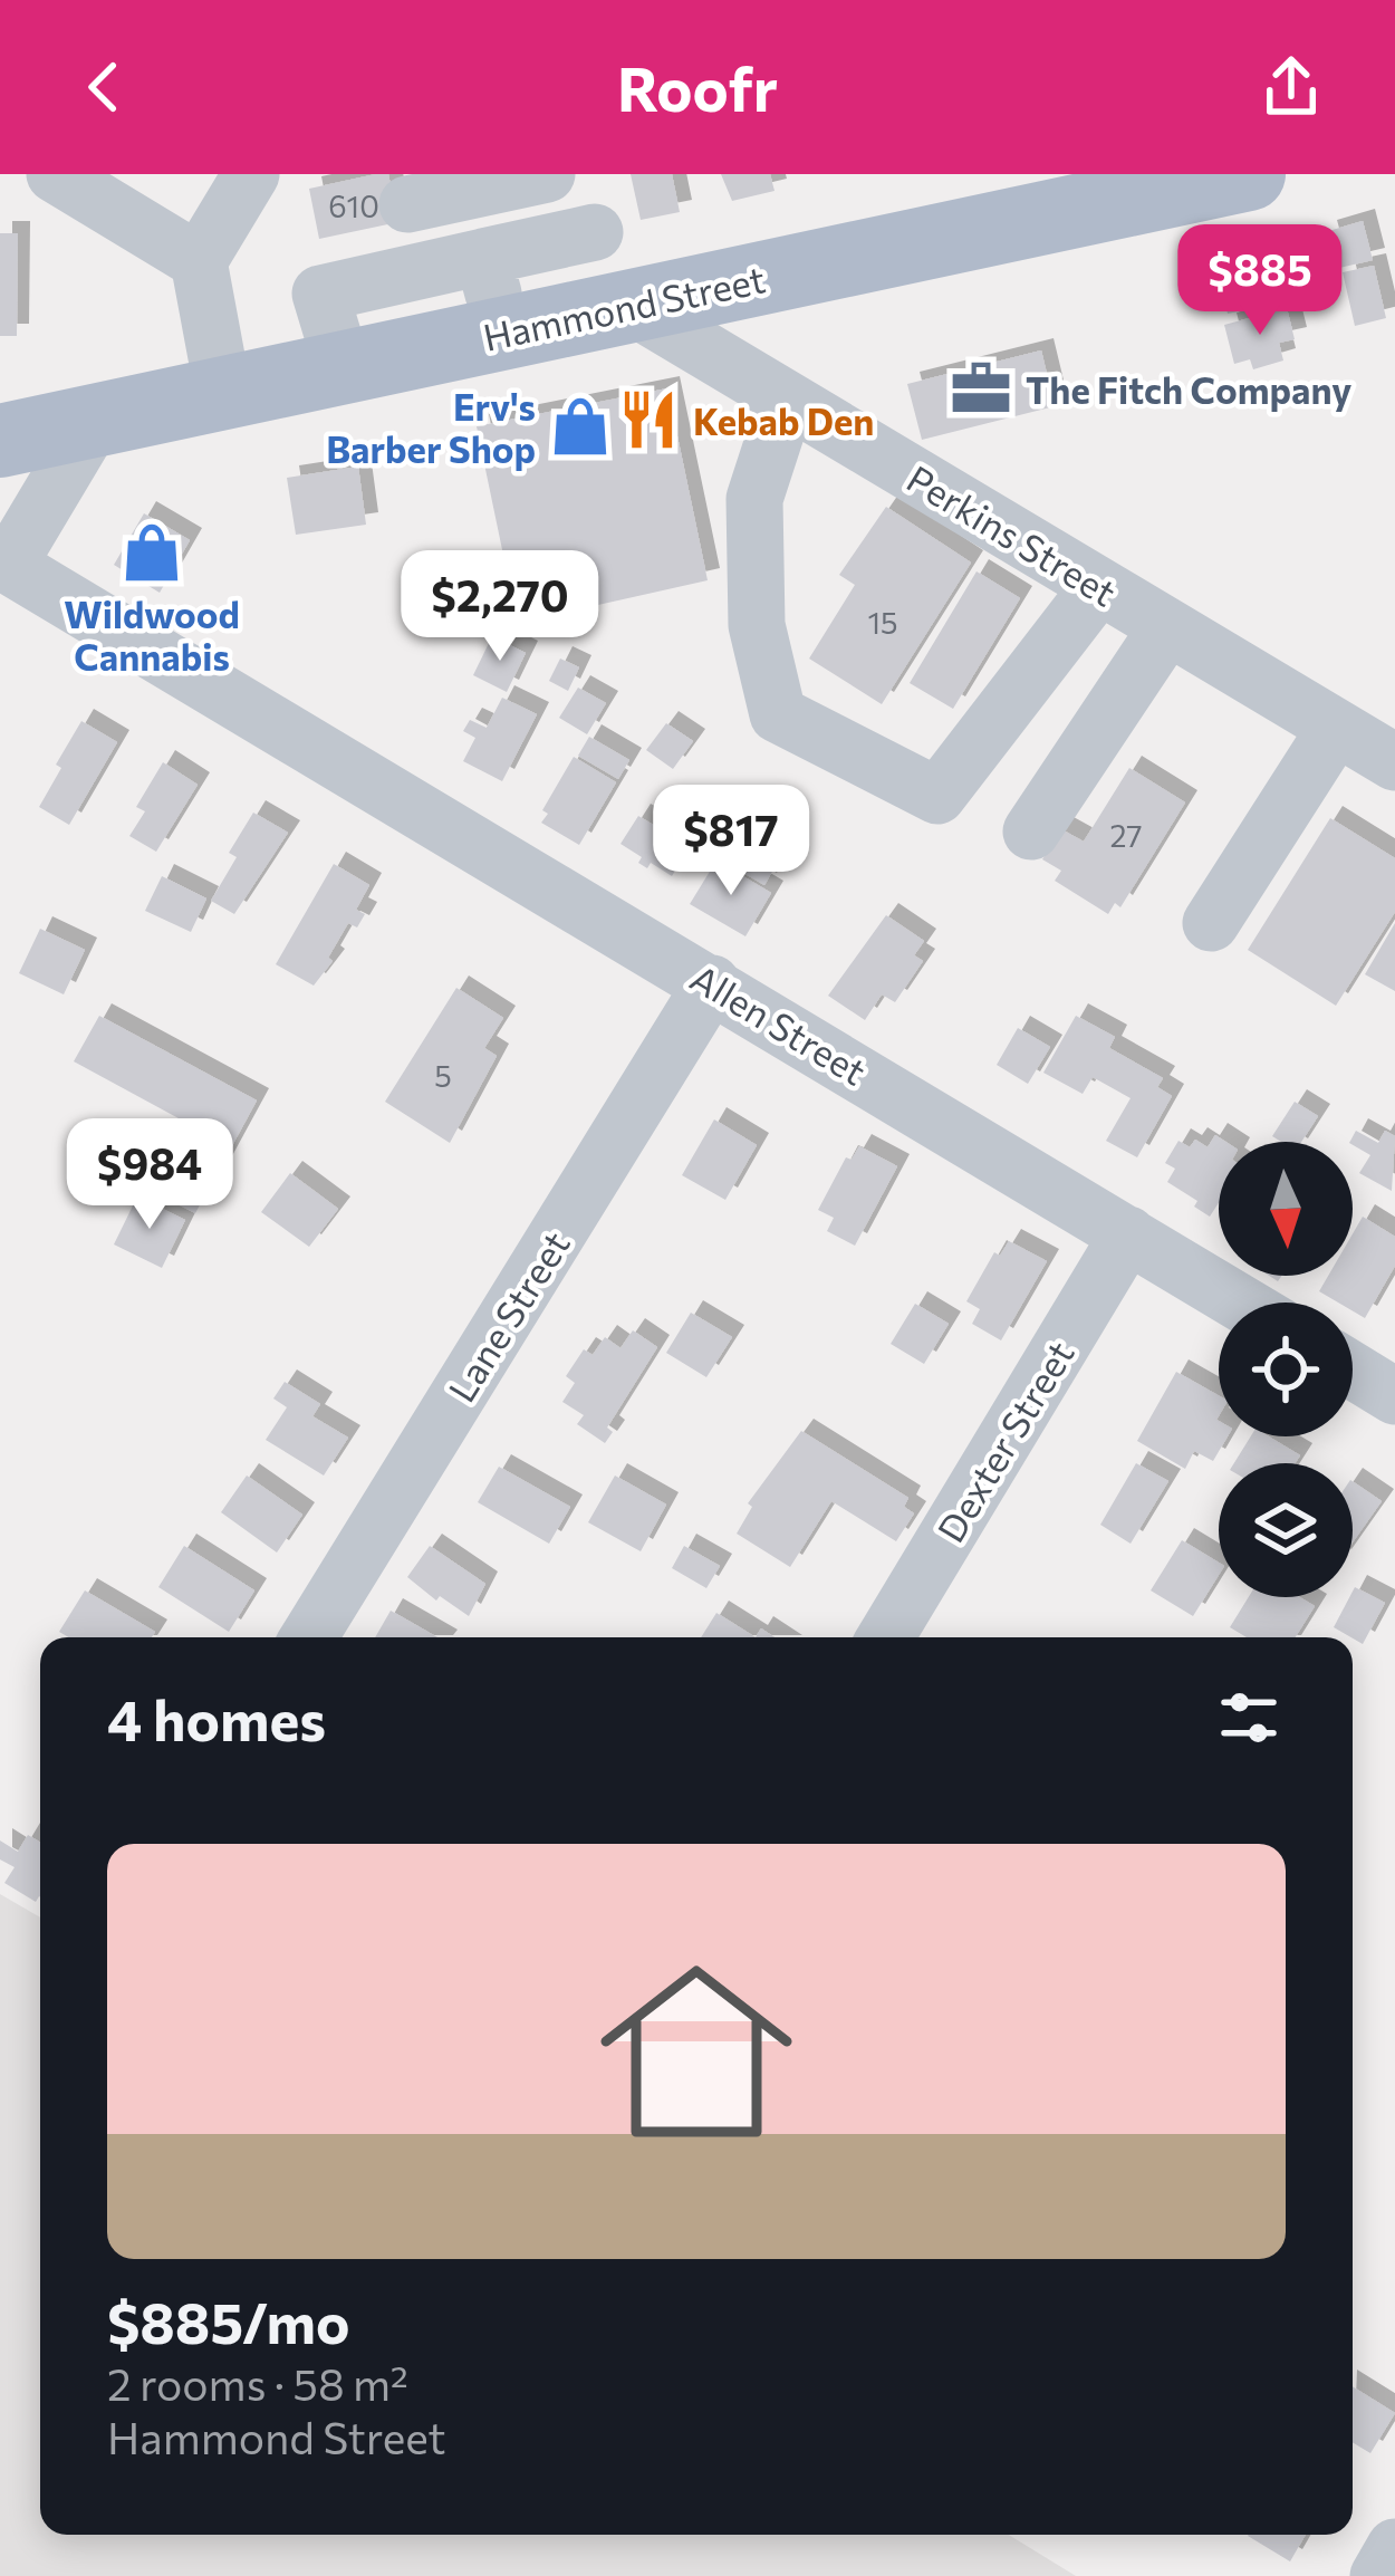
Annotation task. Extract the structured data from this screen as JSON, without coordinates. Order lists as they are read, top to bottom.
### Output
{
  "streets": {
    "main road": ["Hammond Street"],
    "street": [
      "Perkins Street",
      "Allen Street",
      "Lane Street",
      "Dexter Street"
    ]
  },
  "crossings": [
    ["Hammond Street", "Perkins Street"],
    ["Allen Street", "Lane Street"],
    ["Allen Street", "Dexter Street"]
  ],
  "places": {
    "office": ["The Fitch Company"],
    "restaurant": ["Kebab Den"],
    "shop": ["Erv's Barber Shop", "Wildwood Cannabis"]
  },
  "house_numbers": [
    "610",
    "15",
    "27",
    "5"
  ],
  "north": "bottom",
  "page": {
    "header": "Roofr",
    "price": [
      "$885",
      "$2,270",
      "$817",
      "$984"
    ],
    "heading": "4 homes",
    "list": [
      {
        "name": "$885/mo",
        "note": "2 rooms · 58 m² · Hammond Street"
      }
    ]
  }
}
